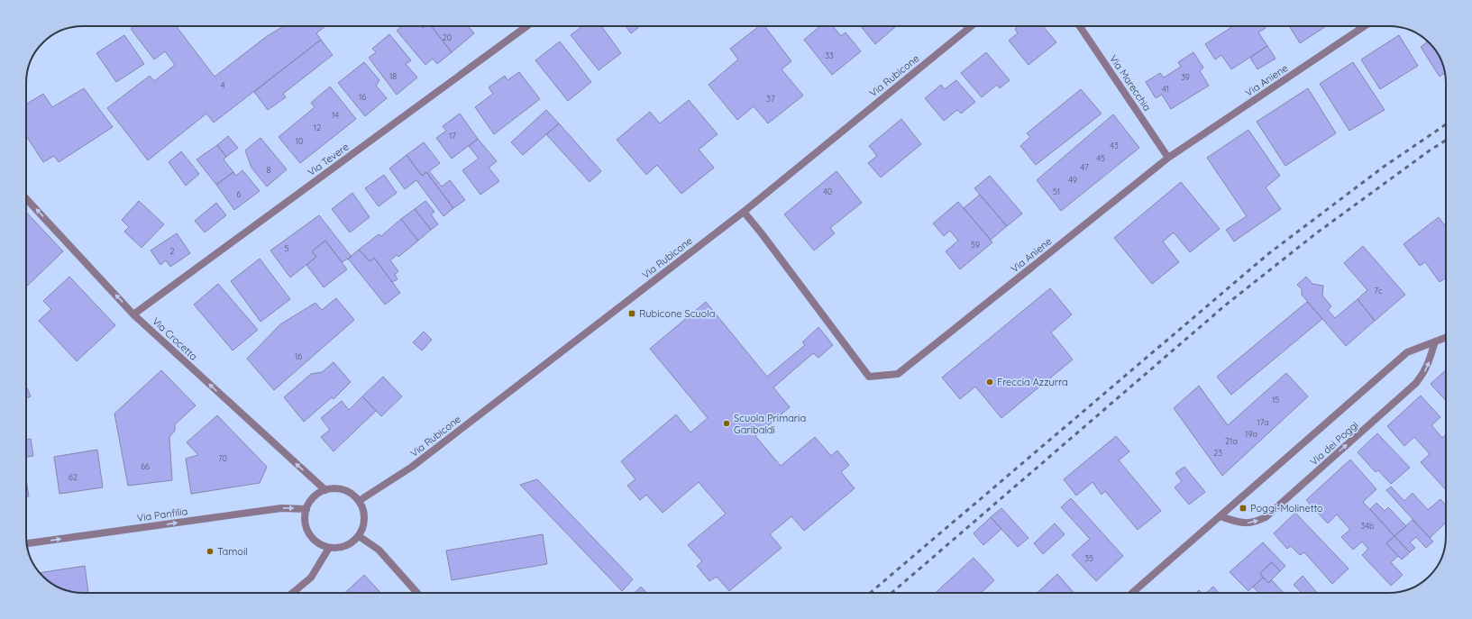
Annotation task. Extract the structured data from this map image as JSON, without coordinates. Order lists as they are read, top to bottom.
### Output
{
  "streets": {
    "street": [
      "Via Rubicone",
      "Via Aniene",
      "Via Marecchia",
      "Via Tevere",
      "Via Crocetta",
      "Via dei Poggi",
      "Via Panfilia"
    ]
  },
  "crossings": [
    ["Via Rubicone", "Via Aniene"],
    ["Via Rubicone", "Via Crocetta"],
    ["Via Rubicone", "Via Panfilia"],
    ["Via Aniene", "Via Marecchia"],
    ["Via Tevere", "Via Crocetta"],
    ["Via Crocetta", "Via Panfilia"]
  ],
  "one_way": ["Via Crocetta", "Via Panfilia"],
  "places": {
    "transit": ["Rubicone Scuola", "Poggi-Molinetto"],
    "other": ["Freccia Azzurra", "Scuola Primaria Garibaldi", "Tamoil"]
  },
  "house_numbers": [
    "20",
    "33",
    "18",
    "39",
    "4",
    "41",
    "16",
    "37",
    "14",
    "12",
    "17",
    "10",
    "43",
    "45",
    "47",
    "8",
    "49",
    "40",
    "51",
    "6",
    "59",
    "5",
    "2",
    "7c",
    "16",
    "15",
    "17a",
    "19a",
    "21a",
    "23",
    "70",
    "66",
    "62",
    "34b",
    "35"
  ]
}
